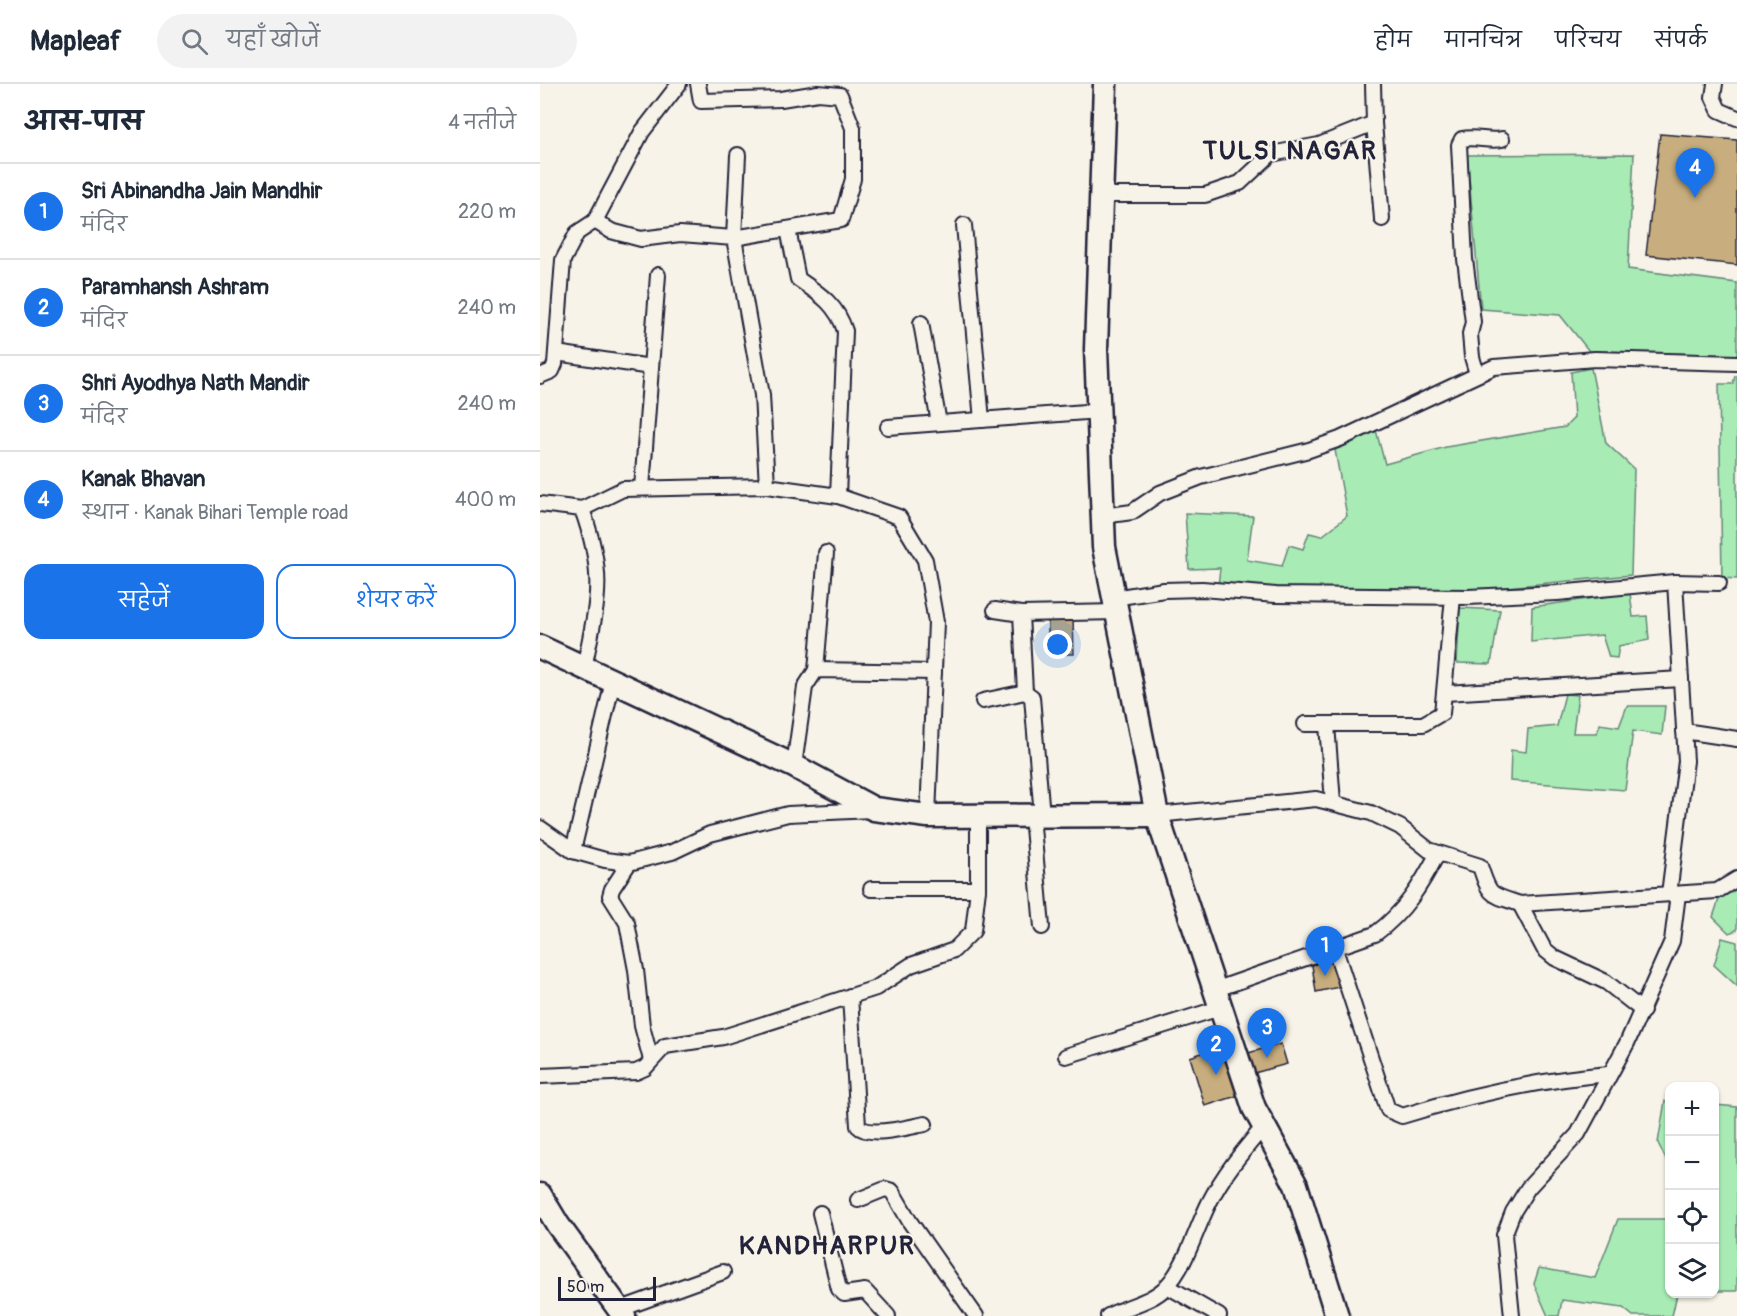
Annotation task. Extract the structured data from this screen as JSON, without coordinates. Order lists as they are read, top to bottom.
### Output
{
  "districts": ["TULSI NAGAR", "KANDHARPUR"],
  "scale_bar": "50 m",
  "page": {
    "header": "Mapleaf",
    "search": "यहाँ खोजें",
    "nav": [
      "होम",
      "मानचित्र",
      "परिचय",
      "संपर्क"
    ],
    "heading": ["आस-पास", "4 नतीजे"],
    "pins": [
      "4",
      "1",
      "3",
      "2"
    ],
    "list": [
      {
        "mark": "1",
        "name": "Sri Abinandha Jain Mandhir",
        "note": "मंदिर",
        "value": "220 m"
      },
      {
        "mark": "2",
        "name": "Paramhansh Ashram",
        "note": "मंदिर",
        "value": "240 m"
      },
      {
        "mark": "3",
        "name": "Shri Ayodhya Nath Mandir",
        "note": "मंदिर",
        "value": "240 m"
      },
      {
        "mark": "4",
        "name": "Kanak Bhavan",
        "note": "स्थान · Kanak Bihari Temple road",
        "value": "400 m"
      }
    ],
    "buttons": ["सहेजें", "शेयर करें"],
    "map_buttons": ["+", "−"],
    "scale": "50 m"
  }
}
